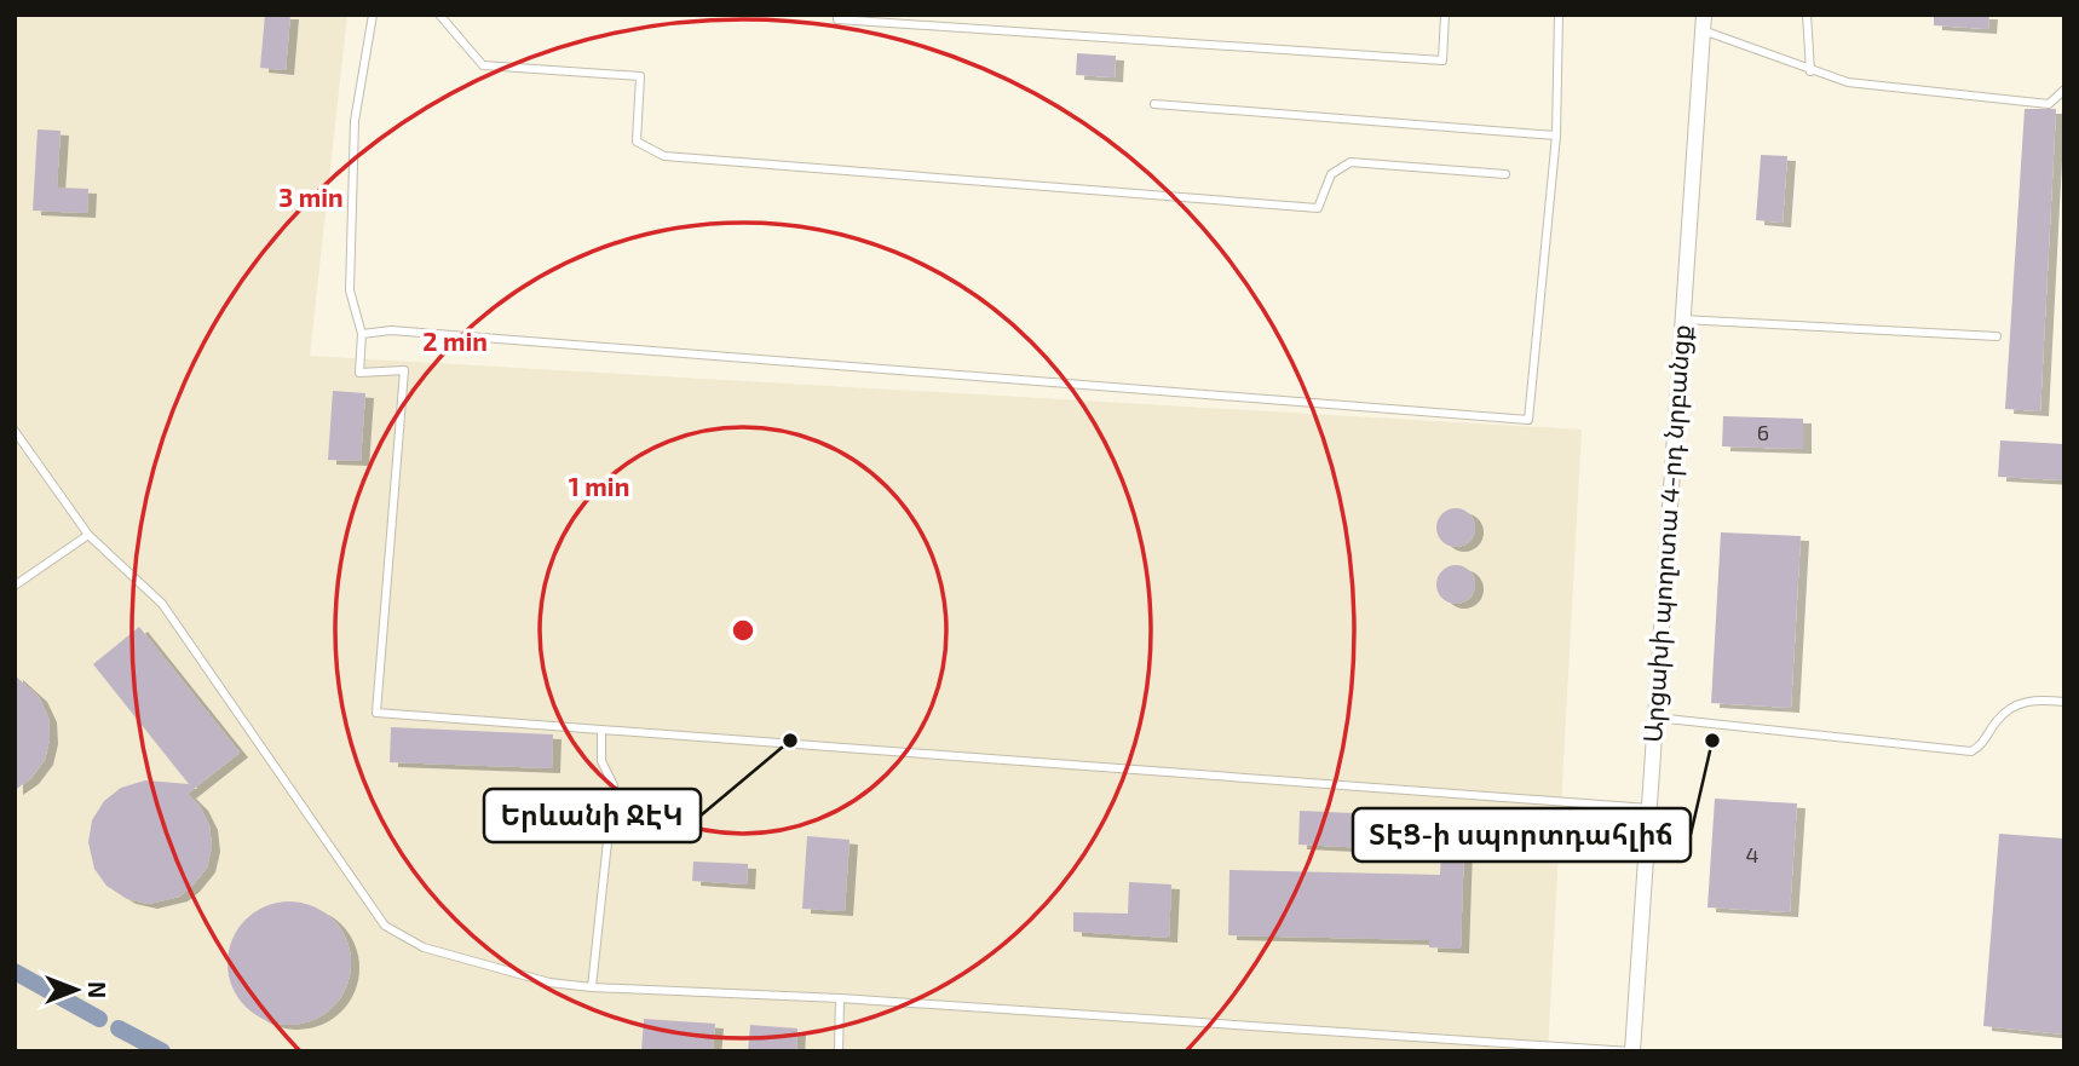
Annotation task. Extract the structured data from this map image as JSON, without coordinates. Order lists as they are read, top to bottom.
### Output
{
  "streets": {
    "street": ["Արցախի պողոտա 4-րդ նրբանցք"]
  },
  "places": ["Երևանի ՋԷԿ", "ՏԷՑ-ի սպորտդահլիճ"],
  "house_numbers": ["6", "4"],
  "north": "right",
  "rings": ["3 min", "2 min", "1 min"]
}
